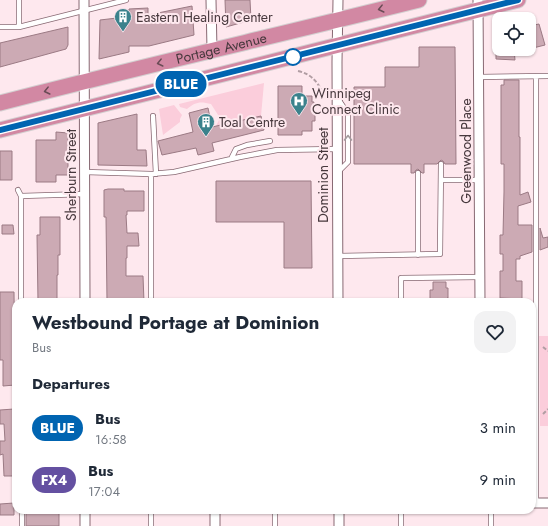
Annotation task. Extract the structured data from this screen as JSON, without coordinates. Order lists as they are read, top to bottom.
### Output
{
  "streets": {
    "highway": ["Portage Avenue"],
    "street": ["Greenwood Place", "Sherburn Street", "Dominion Street"]
  },
  "crossings": [
    ["Portage Avenue", "Greenwood Place"],
    ["Portage Avenue", "Sherburn Street"],
    ["Portage Avenue", "Dominion Street"]
  ],
  "places": {
    "building": ["Eastern Healing Center", "Toal Centre"],
    "hospital": ["Winnipeg Connect Clinic"]
  },
  "lines": ["bus line BLUE"],
  "page": {
    "on_map": "BLUE",
    "heading": [
      ["Westbound Portage at Dominion", "Bus"],
      "Departures"
    ],
    "list": [
      {
        "mark": "BLUE",
        "name": "Bus",
        "note": "16:58",
        "value": "3 min"
      },
      {
        "mark": "FX4",
        "name": "Bus",
        "note": "17:04",
        "value": "9 min"
      }
    ]
  }
}
